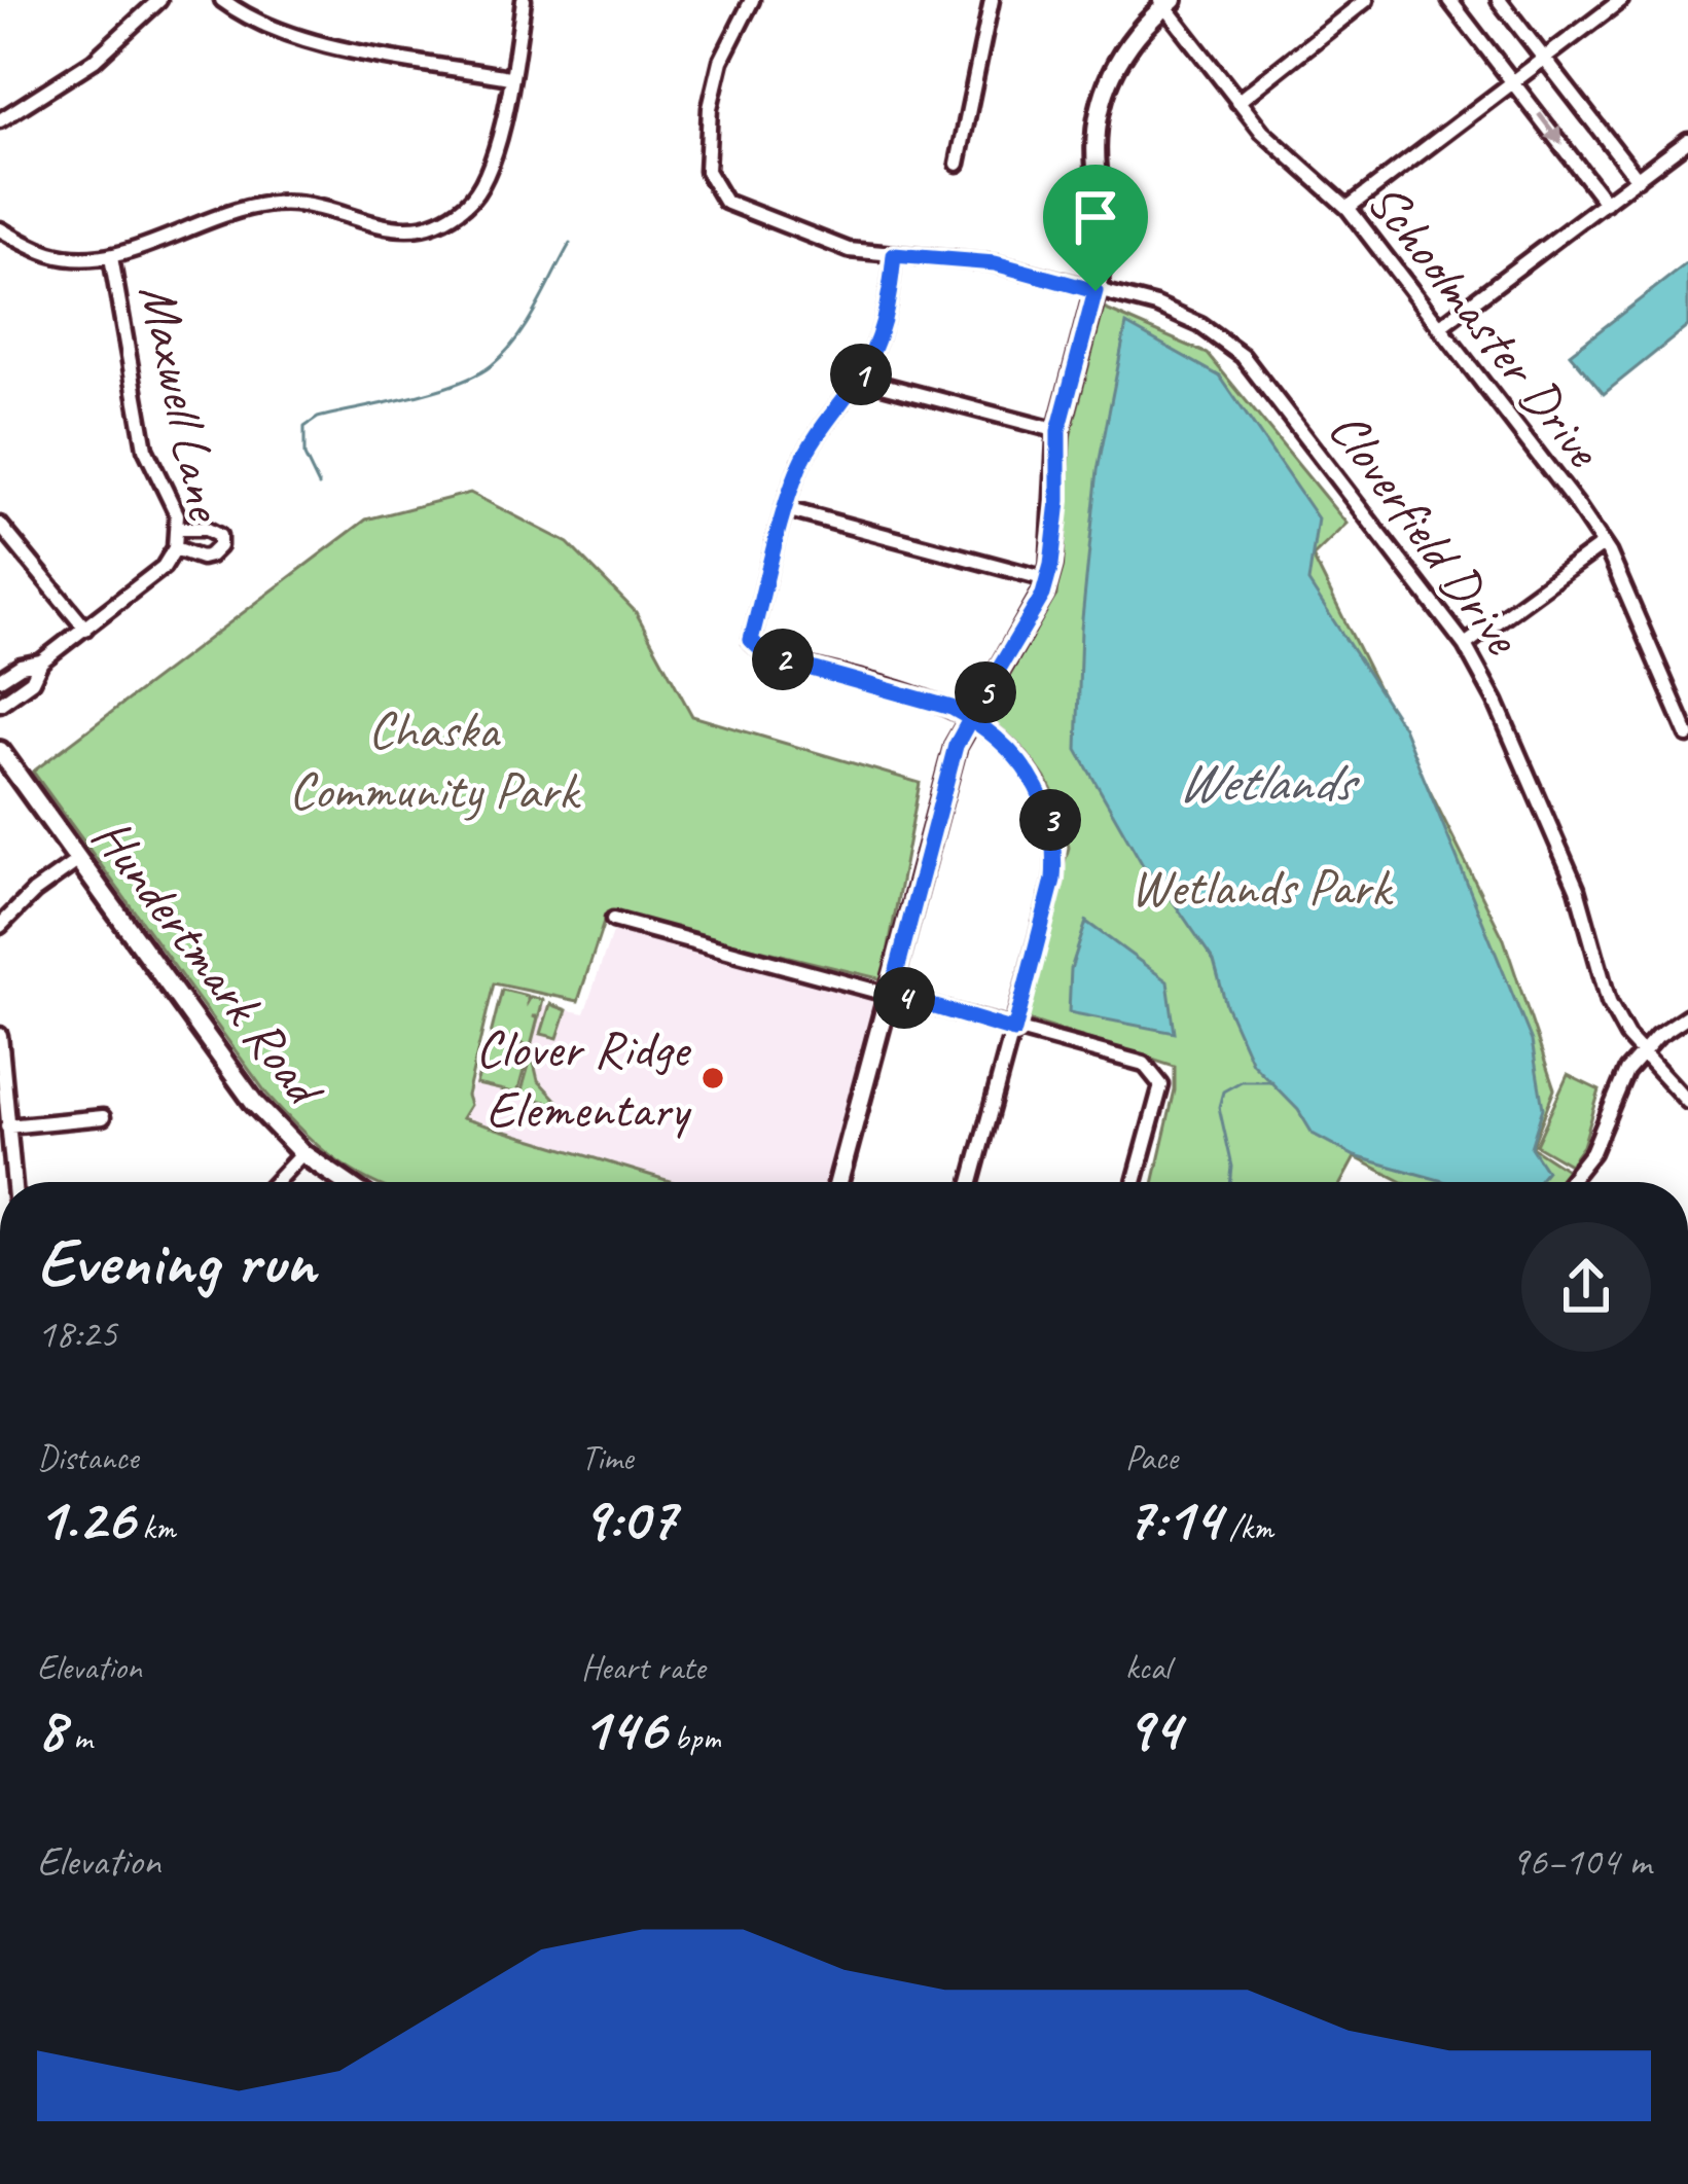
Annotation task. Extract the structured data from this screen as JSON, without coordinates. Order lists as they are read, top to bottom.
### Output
{
  "streets": {
    "street": [
      "Schoolmaster Drive",
      "Maxwell Lane",
      "Cloverfield Drive",
      "Hundertmark Road"
    ]
  },
  "water": ["Wetlands"],
  "parks": ["Chaska Community Park", "Wetlands Park"],
  "places": ["Clover Ridge Elementary"],
  "page": {
    "pins": [
      "1",
      "2",
      "5",
      "3",
      "4"
    ],
    "heading": ["Evening run", "18:25"],
    "stats": [
      ["Distance", "1.26 km"],
      ["Time", "9:07"],
      ["Pace", "7:14 /km"],
      ["Elevation", "8 m"],
      ["Heart rate", "146 bpm"],
      ["kcal", "94"]
    ],
    "chart": ["Elevation", "96–104 m"]
  }
}
